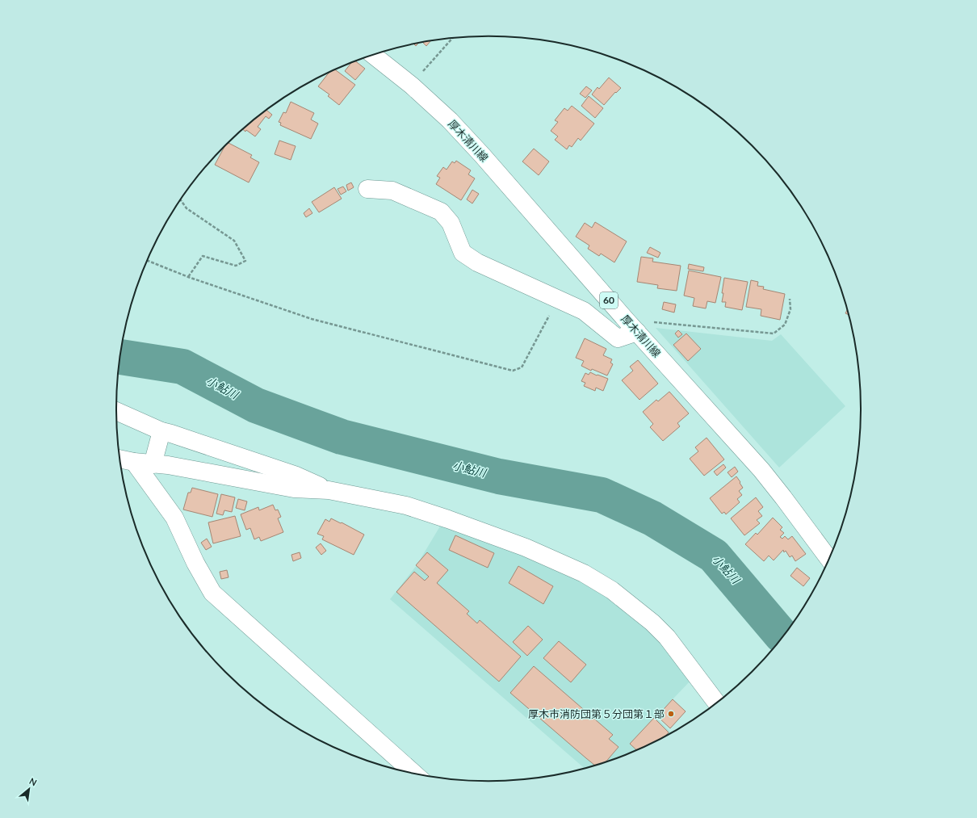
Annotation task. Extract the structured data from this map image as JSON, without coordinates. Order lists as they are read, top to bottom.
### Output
{
  "streets": {
    "street": ["厚木清川線", "60"]
  },
  "water": ["小鮎川"],
  "places": ["厚木市消防団第５分団第１部"],
  "north": "top right"
}
